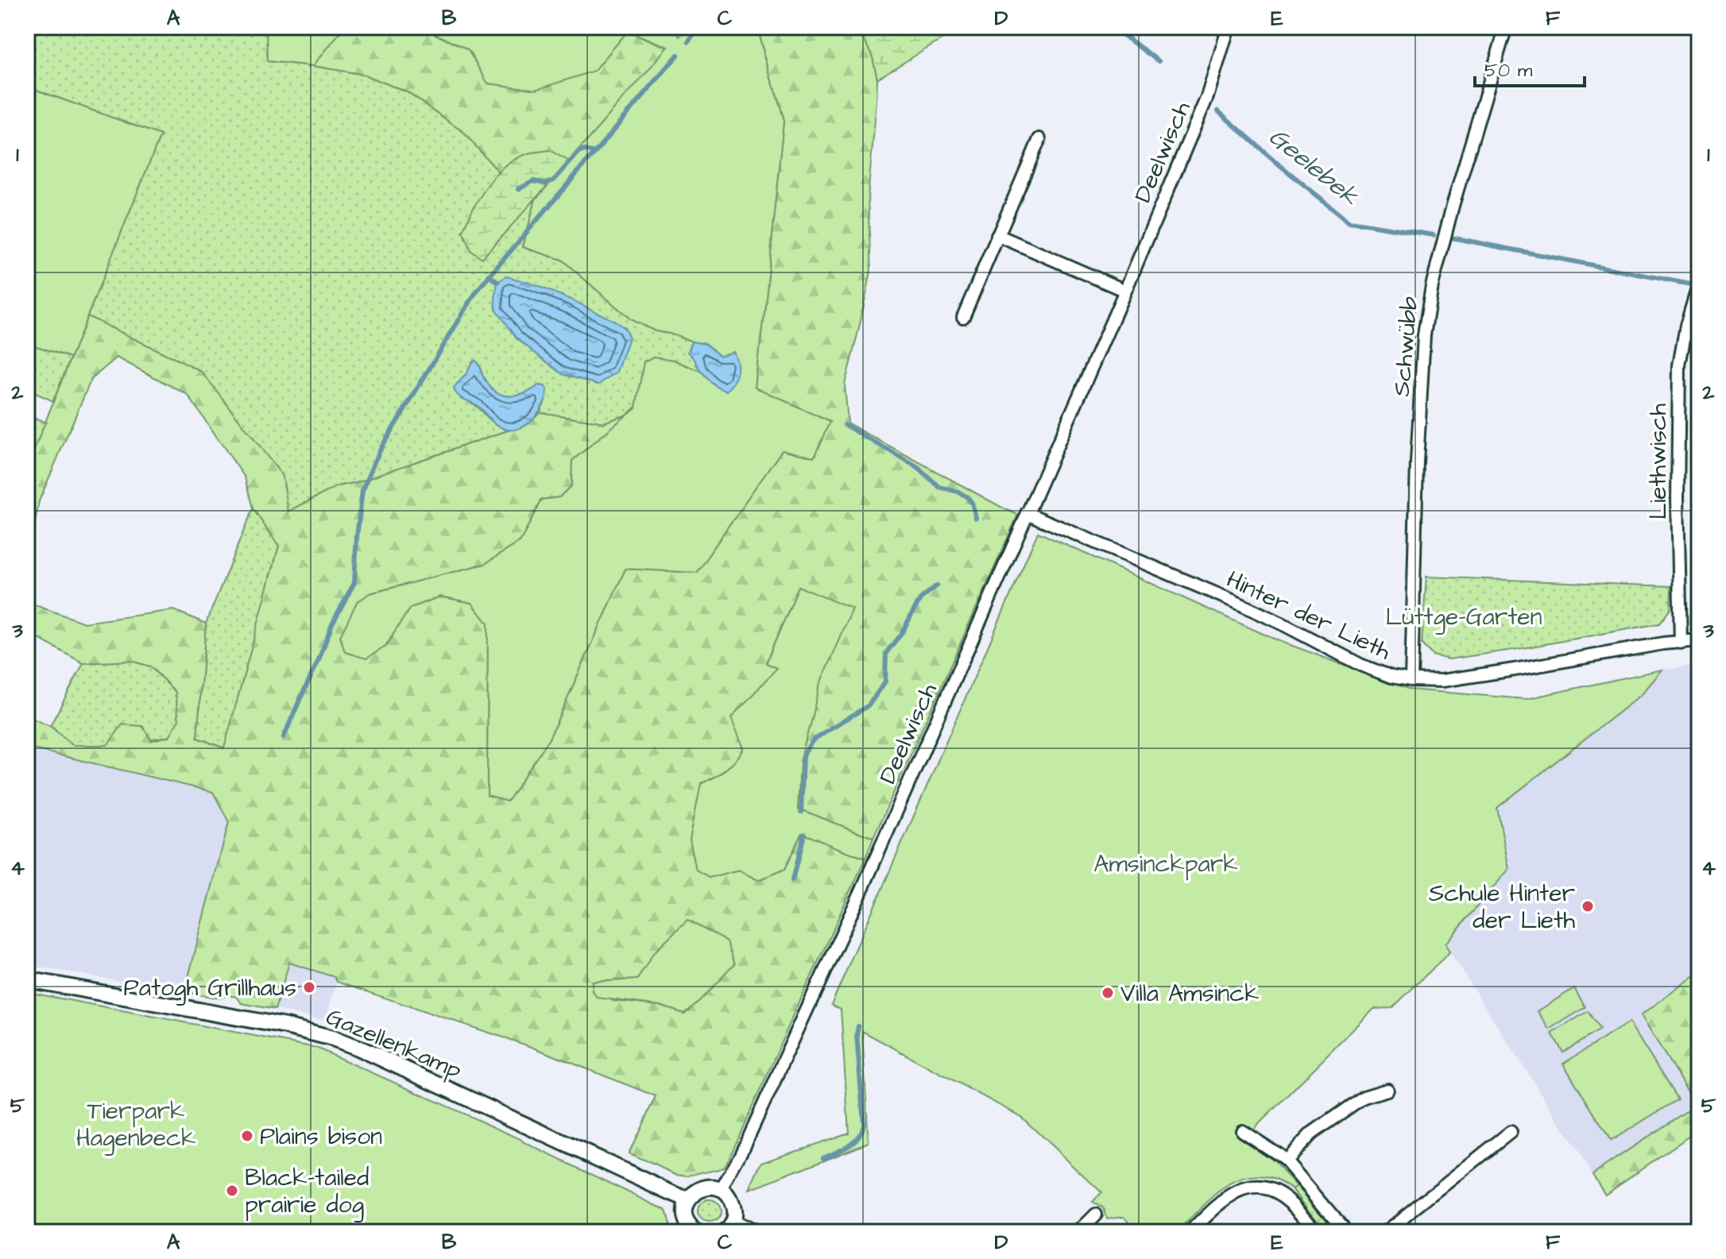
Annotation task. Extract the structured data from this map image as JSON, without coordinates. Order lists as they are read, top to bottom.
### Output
{
  "streets": {
    "street": [
      "Deelwisch",
      "Schwübb",
      "Liethwisch",
      "Hinter der Lieth",
      "Gazellenkamp"
    ]
  },
  "crossings": [
    ["Deelwisch", "Hinter der Lieth"],
    ["Schwübb", "Hinter der Lieth"],
    ["Liethwisch", "Hinter der Lieth"]
  ],
  "water": ["Geelebek"],
  "parks": ["Lüttge-Garten", "Amsinckpark", "Tierpark Hagenbeck"],
  "places": [
    "Schule Hinter der Lieth",
    "Patogh Grillhaus",
    "Villa Amsinck",
    "Plains bison",
    "Black-tailed prairie dog"
  ],
  "scale_bar": "50 m",
  "grid": {
    "columns": [
      "A",
      "B",
      "C",
      "D",
      "E",
      "F"
    ],
    "rows": [
      "1",
      "2",
      "3",
      "4",
      "5"
    ]
  }
}
